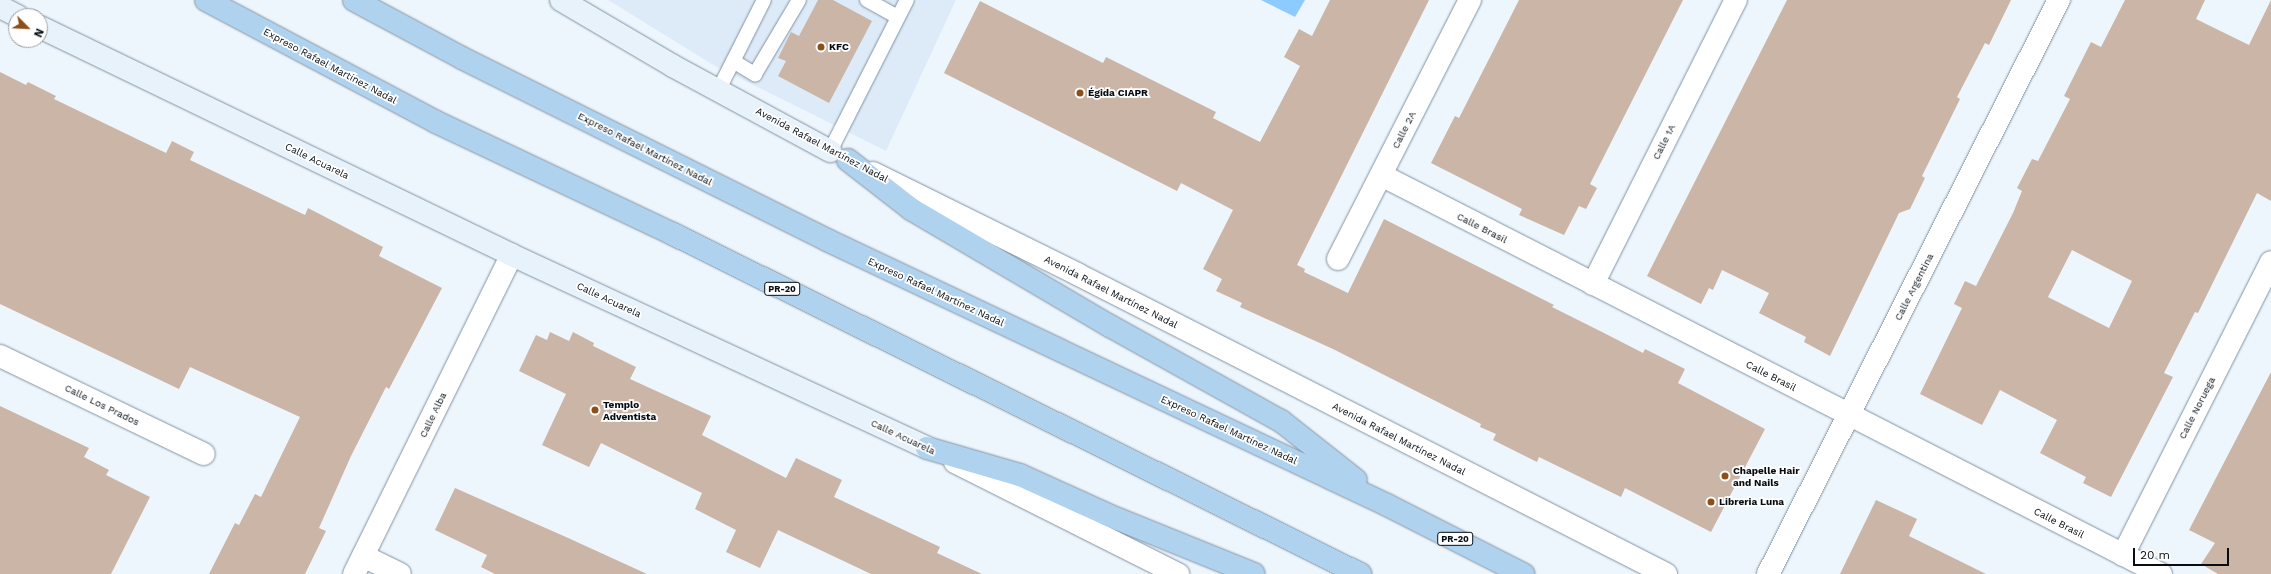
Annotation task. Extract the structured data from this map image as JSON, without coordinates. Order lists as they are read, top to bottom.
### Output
{
  "streets": {
    "highway": ["Expreso Rafael Martínez Nadal", "PR-20"],
    "street": [
      "Calle 2A",
      "Calle 1A",
      "Avenida Rafael Martínez Nadal",
      "Calle Acuarela",
      "Calle Brasil",
      "Calle Argentina",
      "Calle Los Prados",
      "Calle Noruega",
      "Calle Alba"
    ]
  },
  "crossings": [
    ["Calle 2A", "Calle Brasil"],
    ["Calle 1A", "Calle Brasil"],
    ["Calle Acuarela", "Calle Alba"],
    ["Calle Brasil", "Calle Argentina"],
    ["Calle Brasil", "Calle Noruega"]
  ],
  "places": [
    "KFC",
    "Égida CIAPR",
    "Templo Adventista",
    "Chapelle Hair and Nails",
    "Libreria Luna"
  ],
  "scale_bar": "20 m",
  "north": "bottom right"
}
